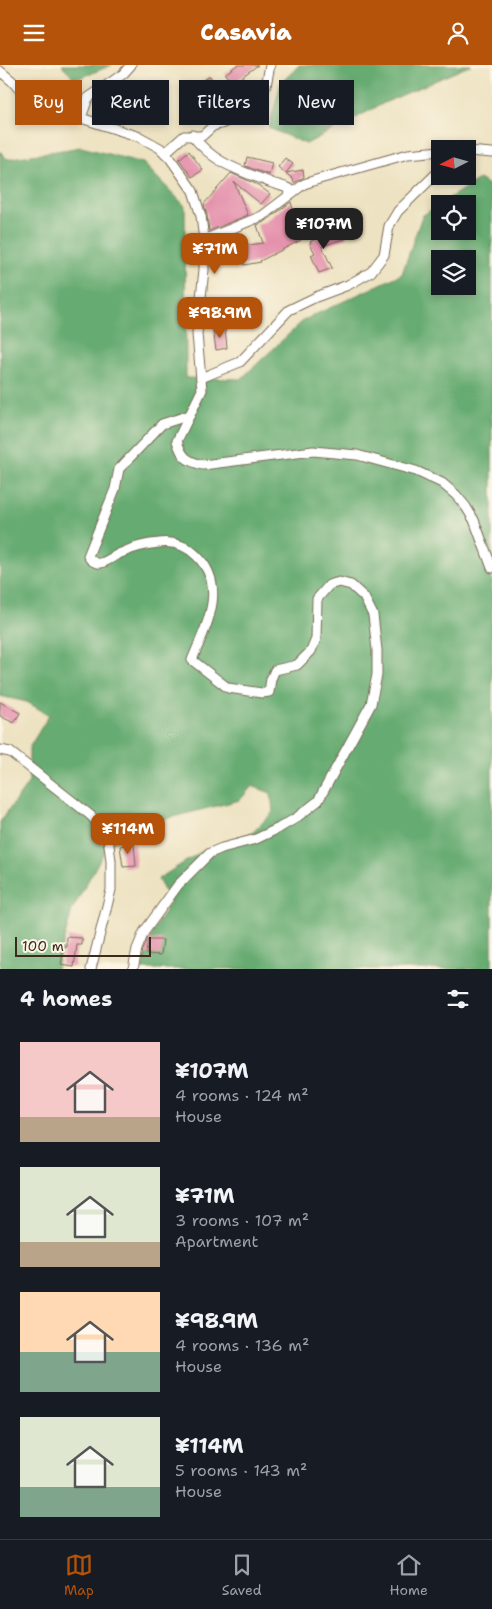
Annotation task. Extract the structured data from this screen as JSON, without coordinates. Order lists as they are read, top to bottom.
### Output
{
  "scale_bar": "100 m",
  "north": "left",
  "page": {
    "header": "Casavia",
    "chip": [
      "Buy",
      "Rent",
      "Filters",
      "New"
    ],
    "price": [
      "¥107M",
      "¥71M",
      "¥98.9M",
      "¥114M"
    ],
    "scale": "100 m",
    "heading": "4 homes",
    "list": [
      {
        "name": "¥107M",
        "note": "4 rooms · 124 m² · House"
      },
      {
        "name": "¥71M",
        "note": "3 rooms · 107 m² · Apartment"
      },
      {
        "name": "¥98.9M",
        "note": "4 rooms · 136 m² · House"
      },
      {
        "name": "¥114M",
        "note": "5 rooms · 143 m² · House"
      }
    ],
    "tabs": ["Map", "Saved", "Home"]
  }
}
